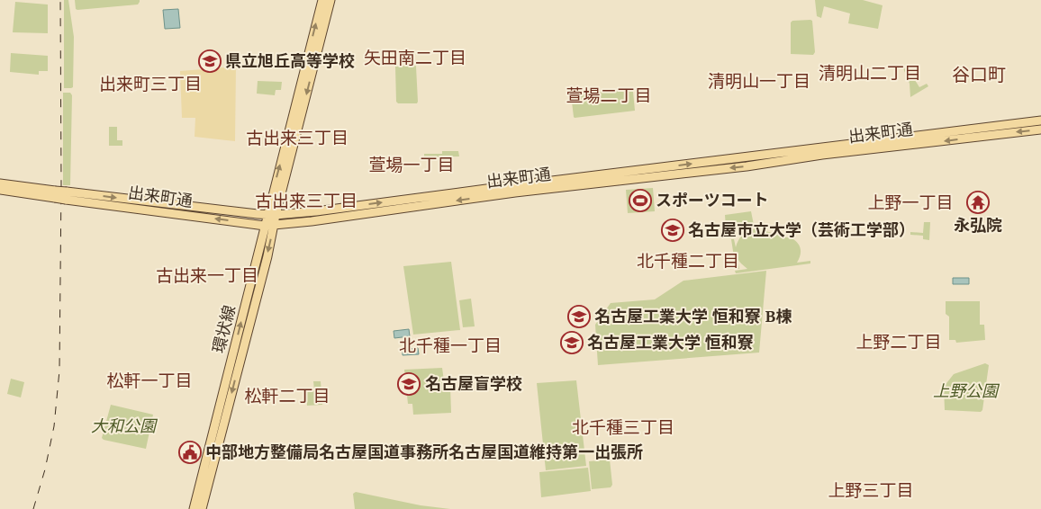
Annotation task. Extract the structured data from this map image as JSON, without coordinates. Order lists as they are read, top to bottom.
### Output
{
  "streets": {
    "main road": ["出来町通", "環状線"]
  },
  "crossings": [
    ["出来町通", "環状線"]
  ],
  "districts": [
    "矢田南二丁目",
    "清明山二丁目",
    "谷口町",
    "清明山一丁目",
    "出来町三丁目",
    "萱場二丁目",
    "古出来三丁目",
    "萱場一丁目",
    "古出来三丁目",
    "上野一丁目",
    "北千種二丁目",
    "古出来一丁目",
    "上野二丁目",
    "北千種一丁目",
    "松軒一丁目",
    "松軒二丁目",
    "北千種三丁目",
    "上野三丁目"
  ],
  "parks": ["上野公園", "大和公園"],
  "places": {
    "school or university": [
      "県立旭丘高等学校",
      "名古屋市立大学（芸術工学部）",
      "名古屋工業大学 恒和寮 B棟",
      "名古屋工業大学 恒和寮",
      "名古屋盲学校"
    ],
    "sports": ["スポーツコート"],
    "temple": ["永弘院"],
    "public building": ["中部地方整備局名古屋国道事務所名古屋国道維持第一出張所"]
  }
}
